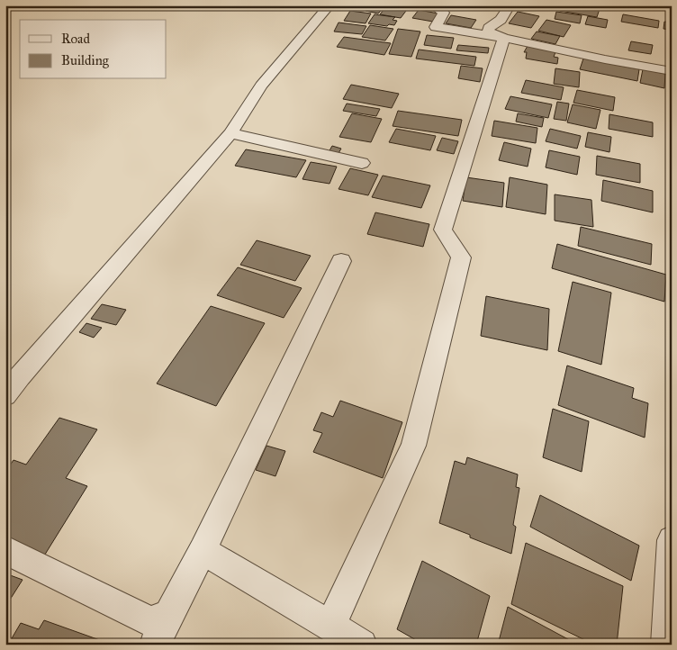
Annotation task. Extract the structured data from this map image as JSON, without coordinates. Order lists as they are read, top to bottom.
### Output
{
  "legend": ["Road", "Building"]
}
